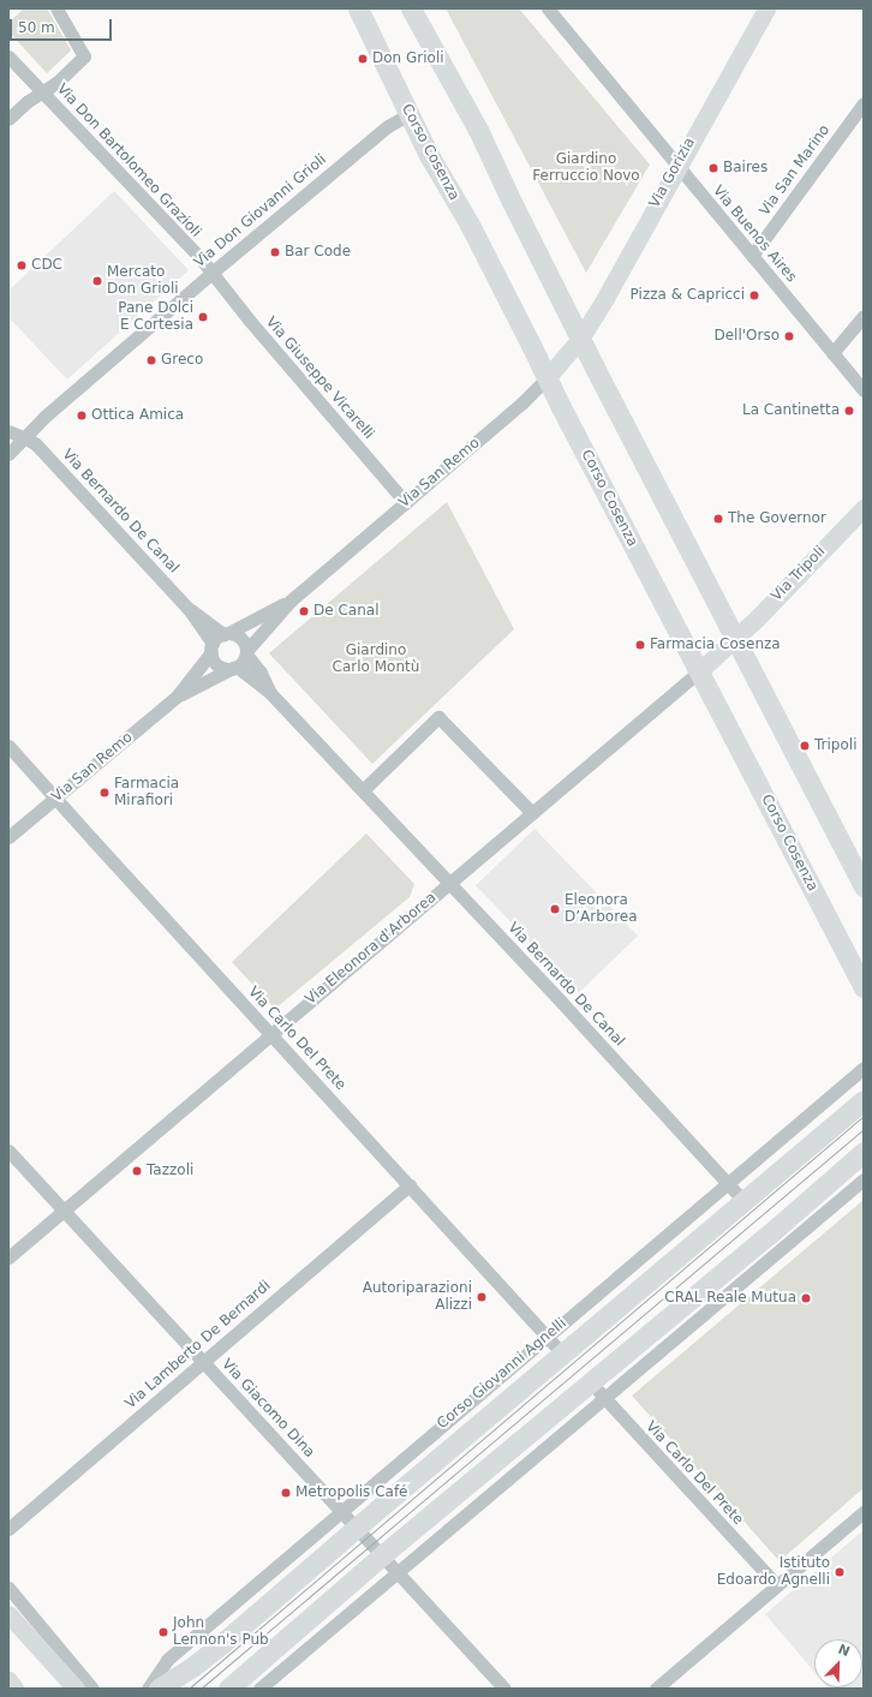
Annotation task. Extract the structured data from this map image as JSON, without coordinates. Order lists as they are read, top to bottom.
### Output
{
  "streets": {
    "main road": ["Corso Cosenza", "Corso Giovanni Agnelli"],
    "street": [
      "Via Don Bartolomeo Grazioli",
      "Via San Marino",
      "Via Gorizia",
      "Via Don Giovanni Grioli",
      "Via Buenos Aires",
      "Via Giuseppe Vicarelli",
      "Via San Remo",
      "Via Bernardo De Canal",
      "Via Tripoli",
      "Via Eleonora d'Arborea",
      "Via Carlo Del Prete",
      "Via Lamberto De Bernardi",
      "Via Giacomo Dina"
    ]
  },
  "crossings": [
    ["Corso Cosenza", "Via Don Giovanni Grioli"],
    ["Corso Cosenza", "Via San Remo"],
    ["Corso Cosenza", "Via Eleonora d'Arborea"],
    ["Via Don Bartolomeo Grazioli", "Via Don Giovanni Grioli"],
    ["Via Don Bartolomeo Grazioli", "Via Giuseppe Vicarelli"],
    ["Via San Marino", "Via Buenos Aires"],
    ["Via Gorizia", "Via Buenos Aires"],
    ["Via Gorizia", "Via San Remo"],
    ["Via Don Giovanni Grioli", "Via Giuseppe Vicarelli"],
    ["Via Don Giovanni Grioli", "Via Bernardo De Canal"],
    ["Via Giuseppe Vicarelli", "Via San Remo"],
    ["Via San Remo", "Via Bernardo De Canal"],
    ["Via San Remo", "Via Carlo Del Prete"],
    ["Via Bernardo De Canal", "Via Eleonora d'Arborea"],
    ["Via Bernardo De Canal", "Corso Giovanni Agnelli"],
    ["Via Tripoli", "Via Eleonora d'Arborea"],
    ["Via Eleonora d'Arborea", "Via Carlo Del Prete"],
    ["Via Eleonora d'Arborea", "Via Giacomo Dina"],
    ["Via Carlo Del Prete", "Via Lamberto De Bernardi"],
    ["Via Carlo Del Prete", "Corso Giovanni Agnelli"],
    ["Via Lamberto De Bernardi", "Via Giacomo Dina"],
    ["Corso Giovanni Agnelli", "Via Giacomo Dina"]
  ],
  "parks": ["Giardino Ferruccio Novo", "Giardino Carlo Montù"],
  "places": [
    "Don Grioli",
    "Baires",
    "Bar Code",
    "CDC",
    "Mercato Don Grioli",
    "Pizza & Capricci",
    "Pane Dolci E Cortesia",
    "Dell'Orso",
    "Greco",
    "La Cantinetta",
    "Ottica Amica",
    "The Governor",
    "De Canal",
    "Farmacia Cosenza",
    "Tripoli",
    "Farmacia Mirafiori",
    "Eleonora D’Arborea",
    "Tazzoli",
    "Autoriparazioni Alizzi",
    "CRAL Reale Mutua",
    "Metropolis Café",
    "Istituto Edoardo Agnelli",
    "John Lennon's Pub"
  ],
  "scale_bar": "50 m",
  "north": "top right"
}
